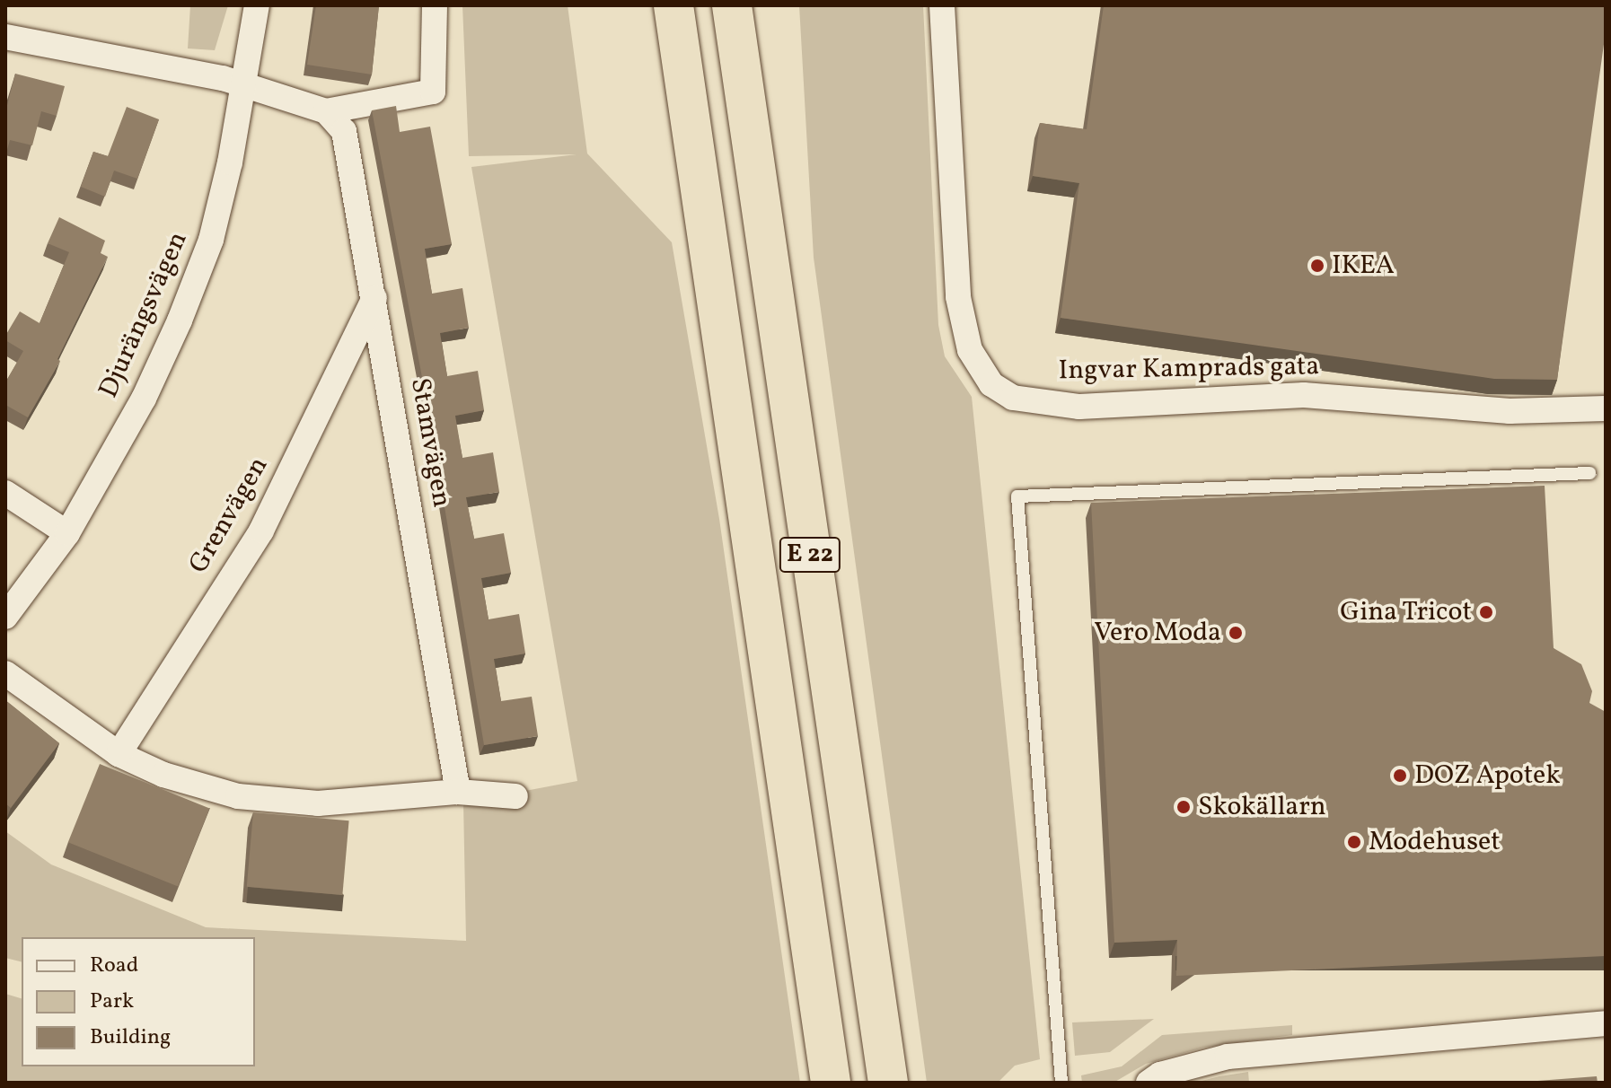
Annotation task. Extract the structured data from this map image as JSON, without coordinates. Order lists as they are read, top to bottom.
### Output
{
  "streets": {
    "highway": ["E 22"],
    "street": [
      "Djurängsvägen",
      "Ingvar Kamprads gata",
      "Stamvägen",
      "Grenvägen"
    ]
  },
  "crossings": [
    ["Stamvägen", "Grenvägen"]
  ],
  "places": [
    "IKEA",
    "Gina Tricot",
    "Vero Moda",
    "DOZ Apotek",
    "Skokällarn",
    "Modehuset"
  ],
  "legend": ["Road", "Park", "Building"]
}
